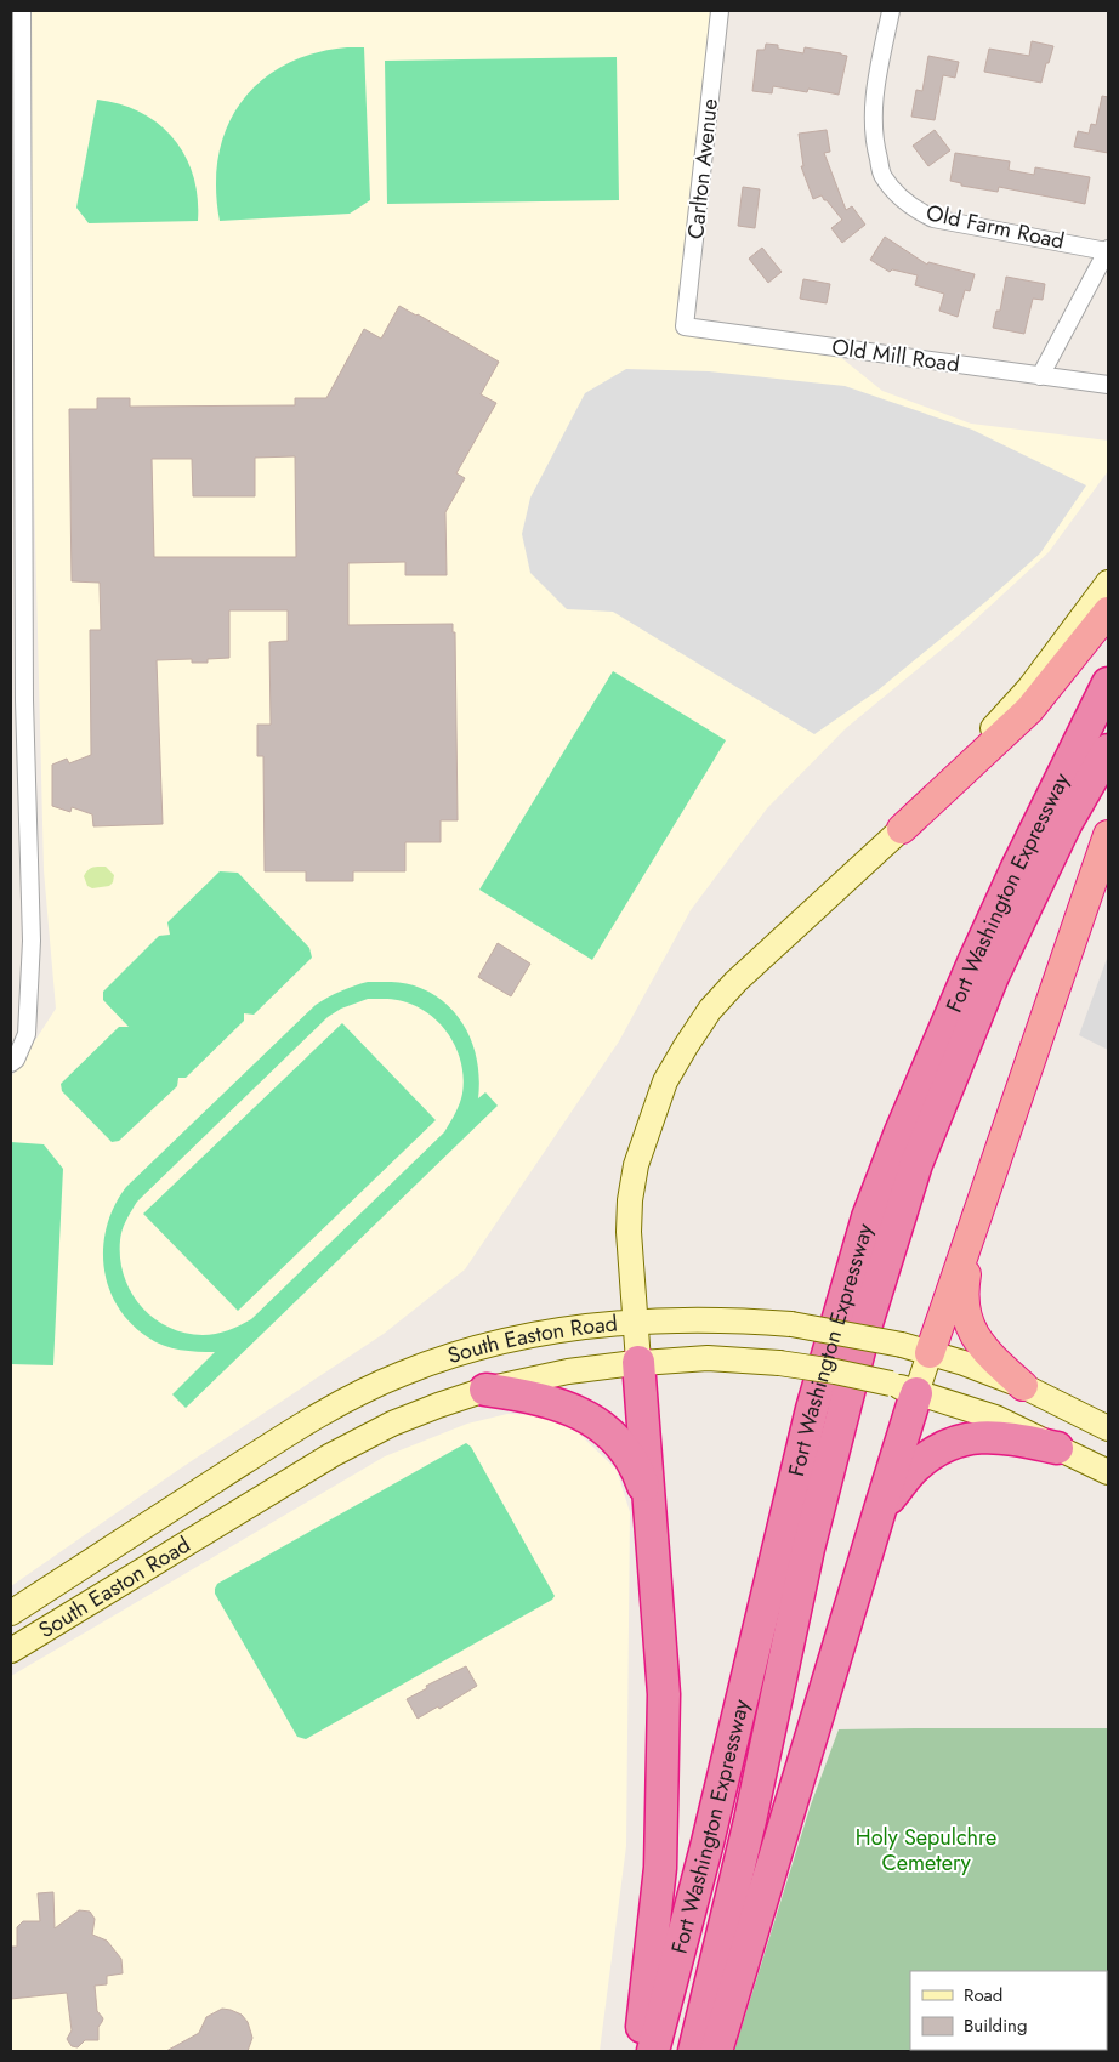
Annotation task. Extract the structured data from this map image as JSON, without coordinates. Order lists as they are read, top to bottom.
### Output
{
  "streets": {
    "highway": ["Fort Washington Expressway"],
    "main road": ["South Easton Road"],
    "street": ["Carlton Avenue", "Old Farm Road", "Old Mill Road"]
  },
  "crossings": [
    ["Carlton Avenue", "Old Mill Road"]
  ],
  "parks": ["Holy Sepulchre Cemetery"],
  "legend": ["Road", "Building"]
}
